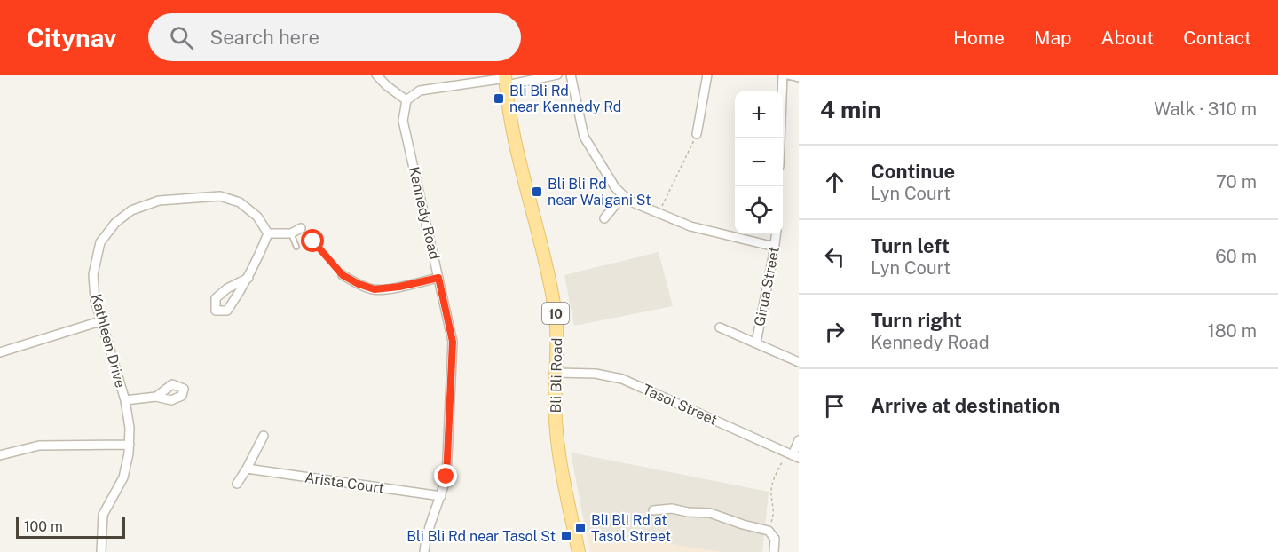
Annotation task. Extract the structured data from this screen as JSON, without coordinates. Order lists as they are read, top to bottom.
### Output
{
  "streets": {
    "main road": ["10", "Bli Bli Road"],
    "street": [
      "Kennedy Road",
      "Girua Street",
      "Kathleen Drive",
      "Tasol Street",
      "Arista Court"
    ]
  },
  "crossings": [
    ["Kennedy Road", "Arista Court"],
    ["Bli Bli Road", "Tasol Street"]
  ],
  "places": {
    "transit": [
      "Bli Bli Rd near Kennedy Rd",
      "Bli Bli Rd near Waigani St",
      "Bli Bli Rd at Tasol Street",
      "Bli Bli Rd near Tasol St"
    ]
  },
  "scale_bar": "100 m",
  "page": {
    "header": "Citynav",
    "search": "Search here",
    "nav": [
      "Home",
      "Map",
      "About",
      "Contact"
    ],
    "heading": ["4 min", "Walk · 310 m"],
    "map_buttons": ["+", "−"],
    "list": [
      ["Continue", "Lyn Court", "70 m"],
      ["Turn left", "Lyn Court", "60 m"],
      ["Turn right", "Kennedy Road", "180 m"],
      "Arrive at destination"
    ],
    "scale": "100 m"
  }
}
